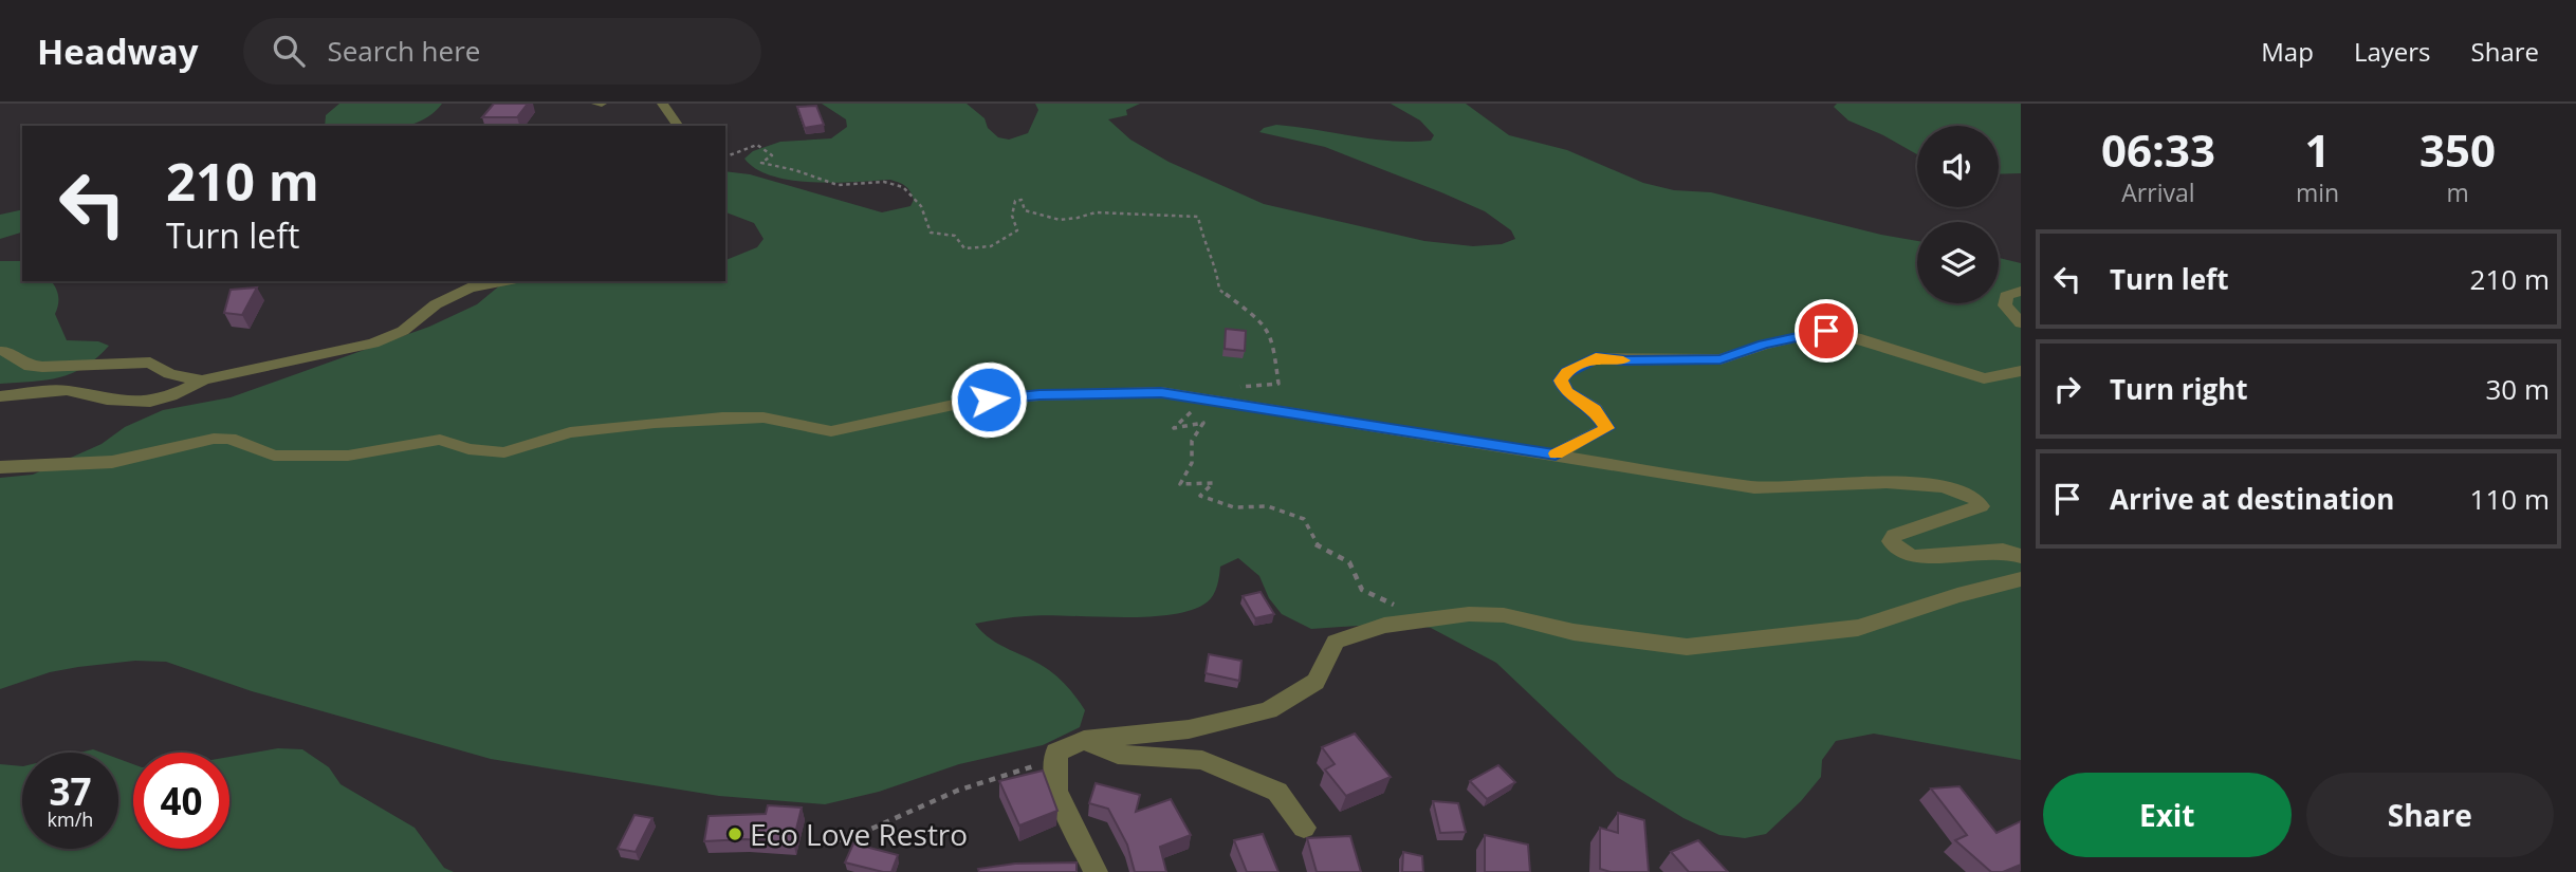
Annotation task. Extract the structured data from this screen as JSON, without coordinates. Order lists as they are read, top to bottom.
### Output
{
  "places": ["Eco Love Restro"],
  "page": {
    "header": "Headway",
    "search": "Search here",
    "nav": ["Map", "Layers", "Share"],
    "eta": [
      "06:33",
      "Arrival",
      "1",
      "min",
      "350",
      "m"
    ],
    "turn": ["210 m", "Turn left"],
    "list": [
      {
        "name": "Turn left",
        "value": "210 m"
      },
      {
        "name": "Turn right",
        "value": "30 m"
      },
      {
        "name": "Arrive at destination",
        "value": "110 m"
      }
    ],
    "speed": "37 km/h",
    "limit": "40",
    "buttons": ["Exit", "Share"]
  }
}
